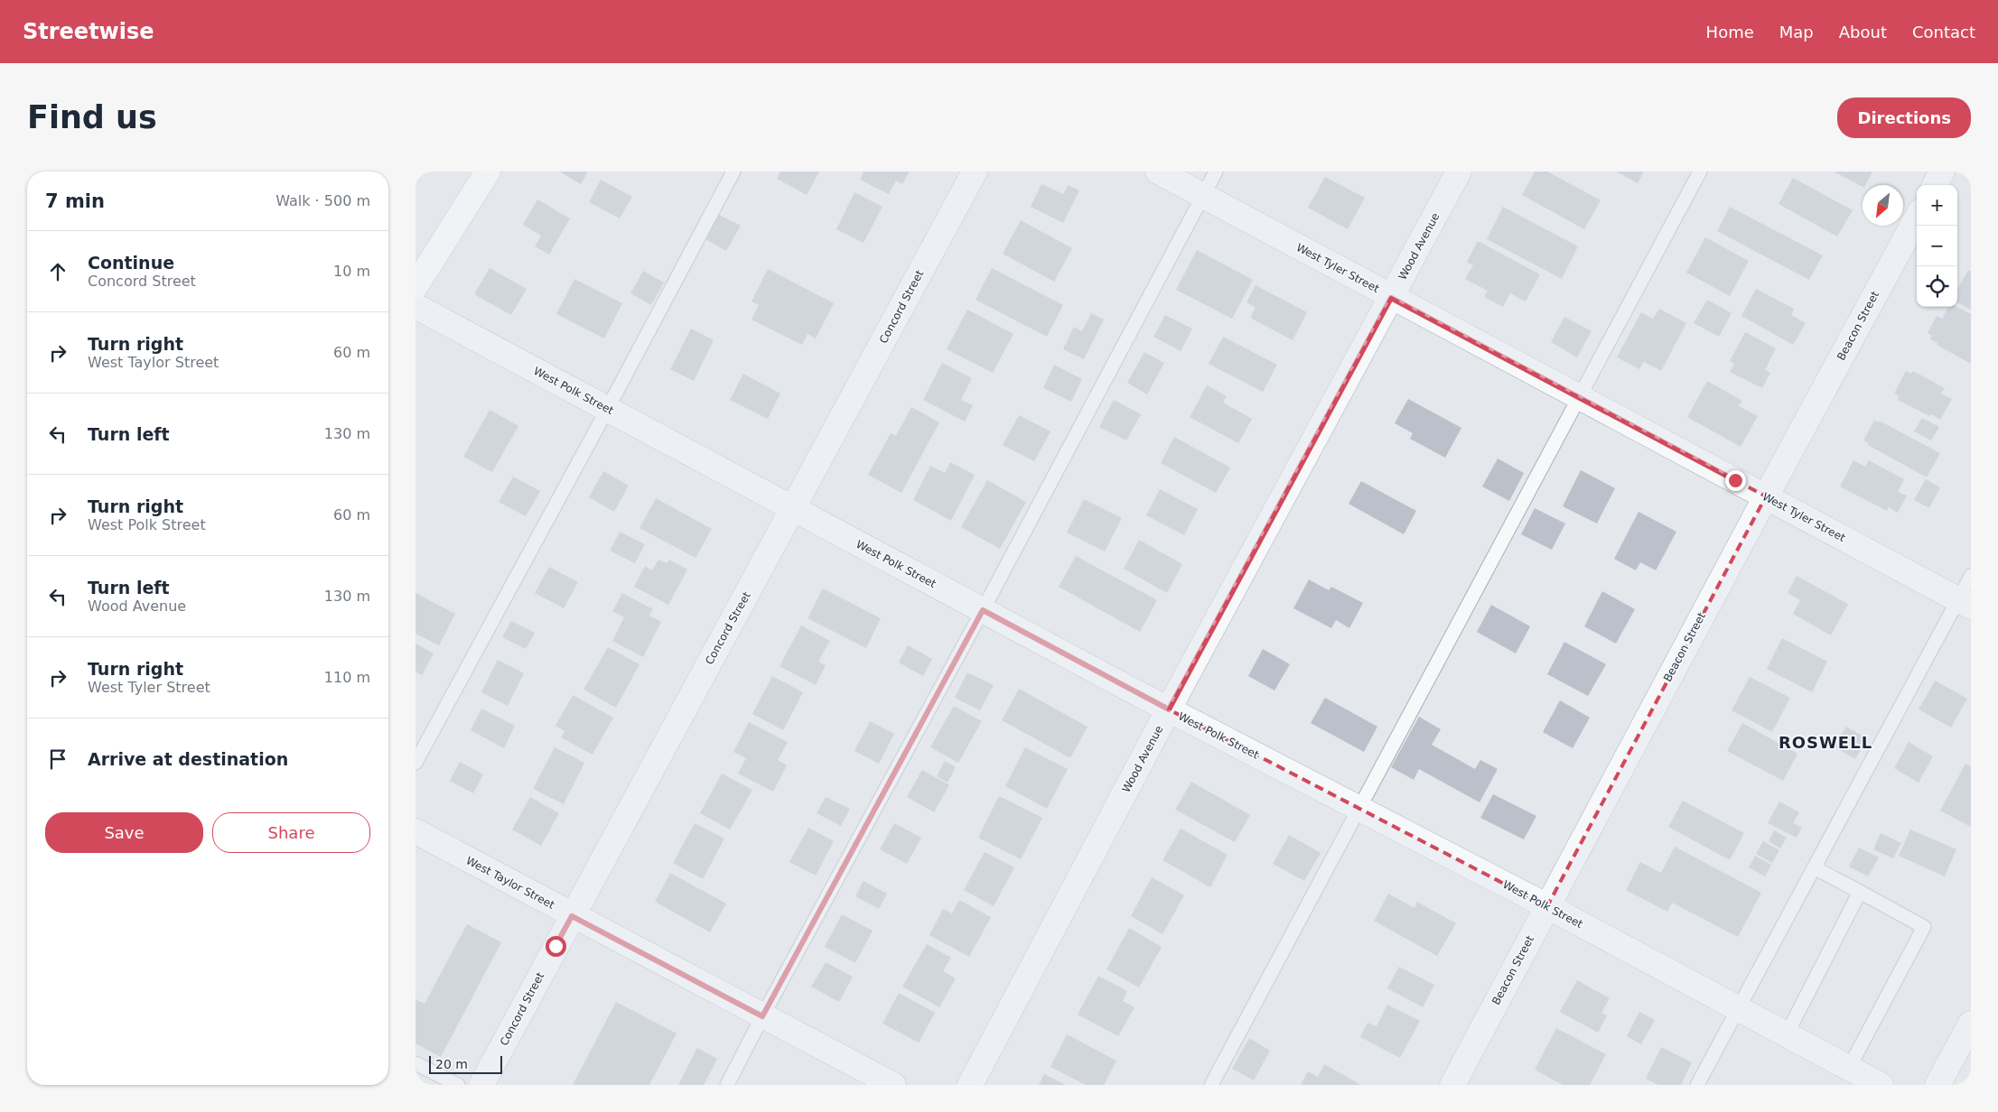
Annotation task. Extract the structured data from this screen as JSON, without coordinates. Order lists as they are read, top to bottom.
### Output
{
  "streets": {
    "street": [
      "Wood Avenue",
      "West Tyler Street",
      "Concord Street",
      "Beacon Street",
      "West Polk Street",
      "West Taylor Street"
    ]
  },
  "crossings": [
    ["Wood Avenue", "West Tyler Street"],
    ["Wood Avenue", "West Polk Street"],
    ["West Tyler Street", "Beacon Street"],
    ["Concord Street", "West Polk Street"],
    ["Concord Street", "West Taylor Street"],
    ["Beacon Street", "West Polk Street"]
  ],
  "districts": ["ROSWELL"],
  "scale_bar": "20 m",
  "north": "bottom left",
  "page": {
    "header": "Streetwise",
    "nav": [
      "Home",
      "Map",
      "About",
      "Contact"
    ],
    "buttons": [
      "Directions",
      ["Save", "Share"]
    ],
    "title": "Find us",
    "heading": ["7 min", "Walk · 500 m"],
    "map_buttons": ["+", "−"],
    "list": [
      ["Continue", "Concord Street", "10 m"],
      ["Turn right", "West Taylor Street", "60 m"],
      ["Turn left", "130 m"],
      ["Turn right", "West Polk Street", "60 m"],
      ["Turn left", "Wood Avenue", "130 m"],
      ["Turn right", "West Tyler Street", "110 m"],
      "Arrive at destination"
    ],
    "scale": "20 m"
  }
}
